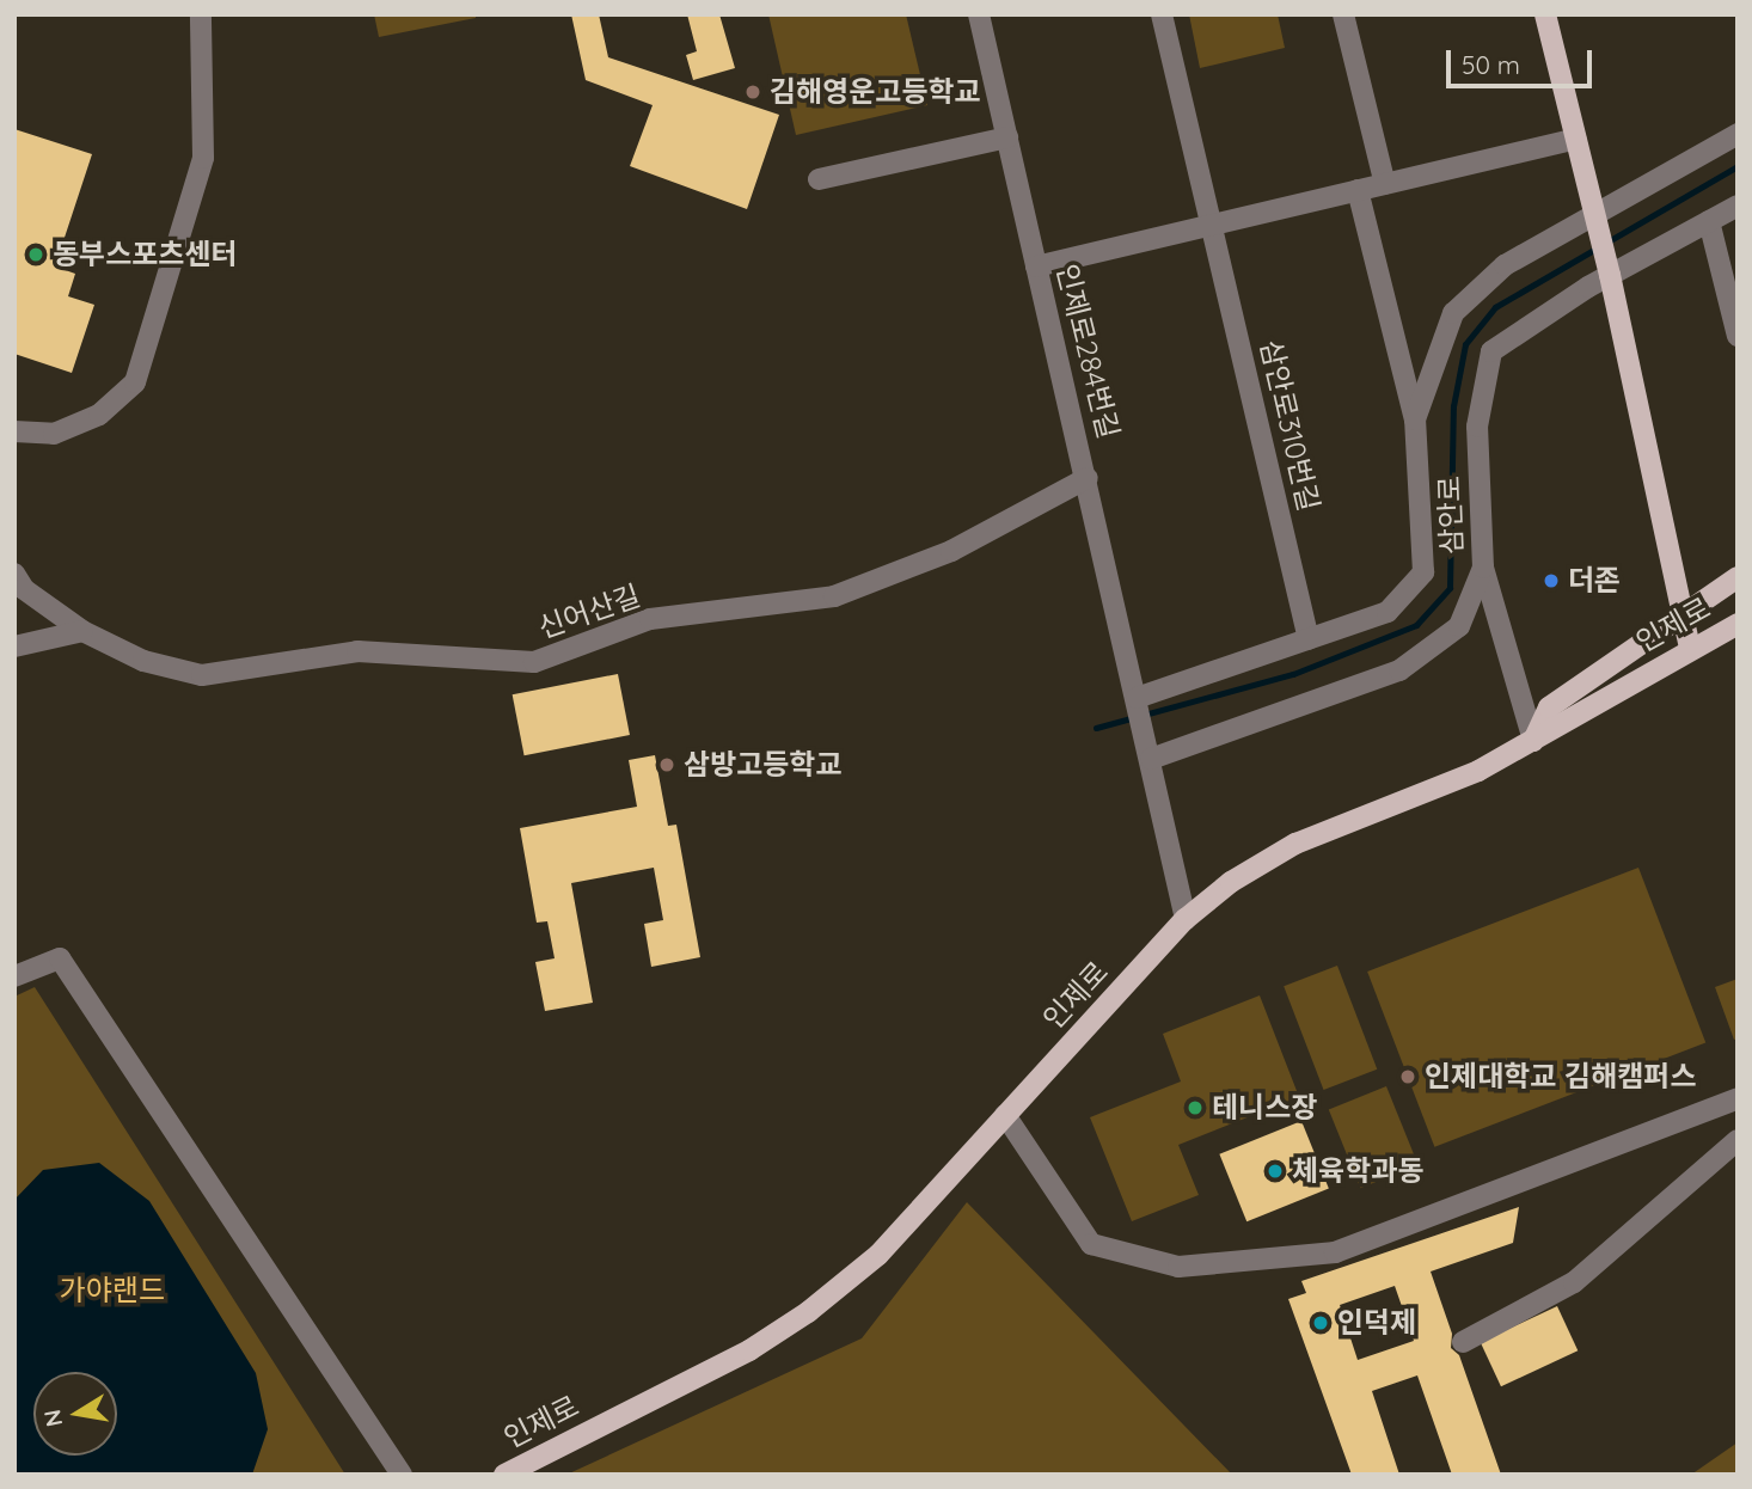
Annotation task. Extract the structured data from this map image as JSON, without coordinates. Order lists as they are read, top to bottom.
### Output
{
  "streets": {
    "main road": ["인제로"],
    "street": [
      "인제로284번길",
      "삼안로310번길",
      "삼안로",
      "신어산길"
    ]
  },
  "crossings": [
    ["인제로284번길", "삼안로"],
    ["인제로284번길", "신어산길"],
    ["삼안로310번길", "삼안로"]
  ],
  "parks": ["가야랜드"],
  "places": [
    "김해영운고등학교",
    "동부스포츠센터",
    "더존",
    "삼방고등학교",
    "인제대학교 김해캠퍼스",
    "테니스장",
    "체육학과동",
    "인덕제"
  ],
  "scale_bar": "50 m",
  "north": "left"
}
